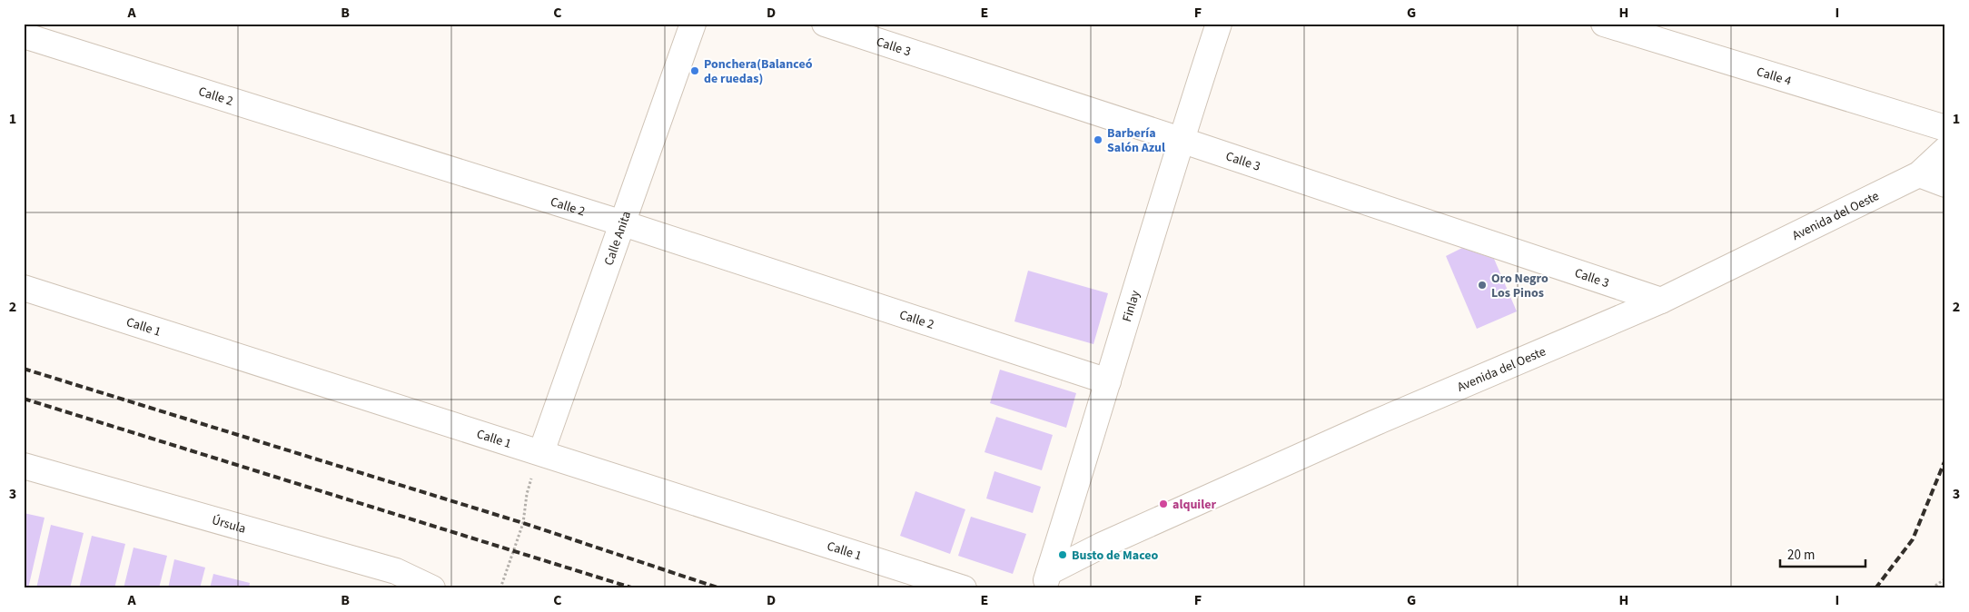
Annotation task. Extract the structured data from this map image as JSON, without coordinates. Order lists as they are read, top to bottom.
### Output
{
  "streets": {
    "street": [
      "Calle 3",
      "Calle 4",
      "Calle 2",
      "Avenida del Oeste",
      "Calle Anita",
      "Finlay",
      "Calle 1",
      "Úrsula"
    ]
  },
  "crossings": [
    ["Calle 3", "Avenida del Oeste"],
    ["Calle 3", "Finlay"],
    ["Calle 2", "Calle Anita"],
    ["Calle 2", "Finlay"],
    ["Avenida del Oeste", "Finlay"],
    ["Calle Anita", "Calle 1"]
  ],
  "places": [
    "Ponchera(Balanceó de ruedas)",
    "Barbería Salón Azul",
    "Oro Negro Los Pinos",
    "alquiler",
    "Busto de Maceo"
  ],
  "scale_bar": "20 m",
  "grid": {
    "columns": [
      "A",
      "B",
      "C",
      "D",
      "E",
      "F",
      "G",
      "H",
      "I"
    ],
    "rows": ["1", "2", "3"]
  }
}
